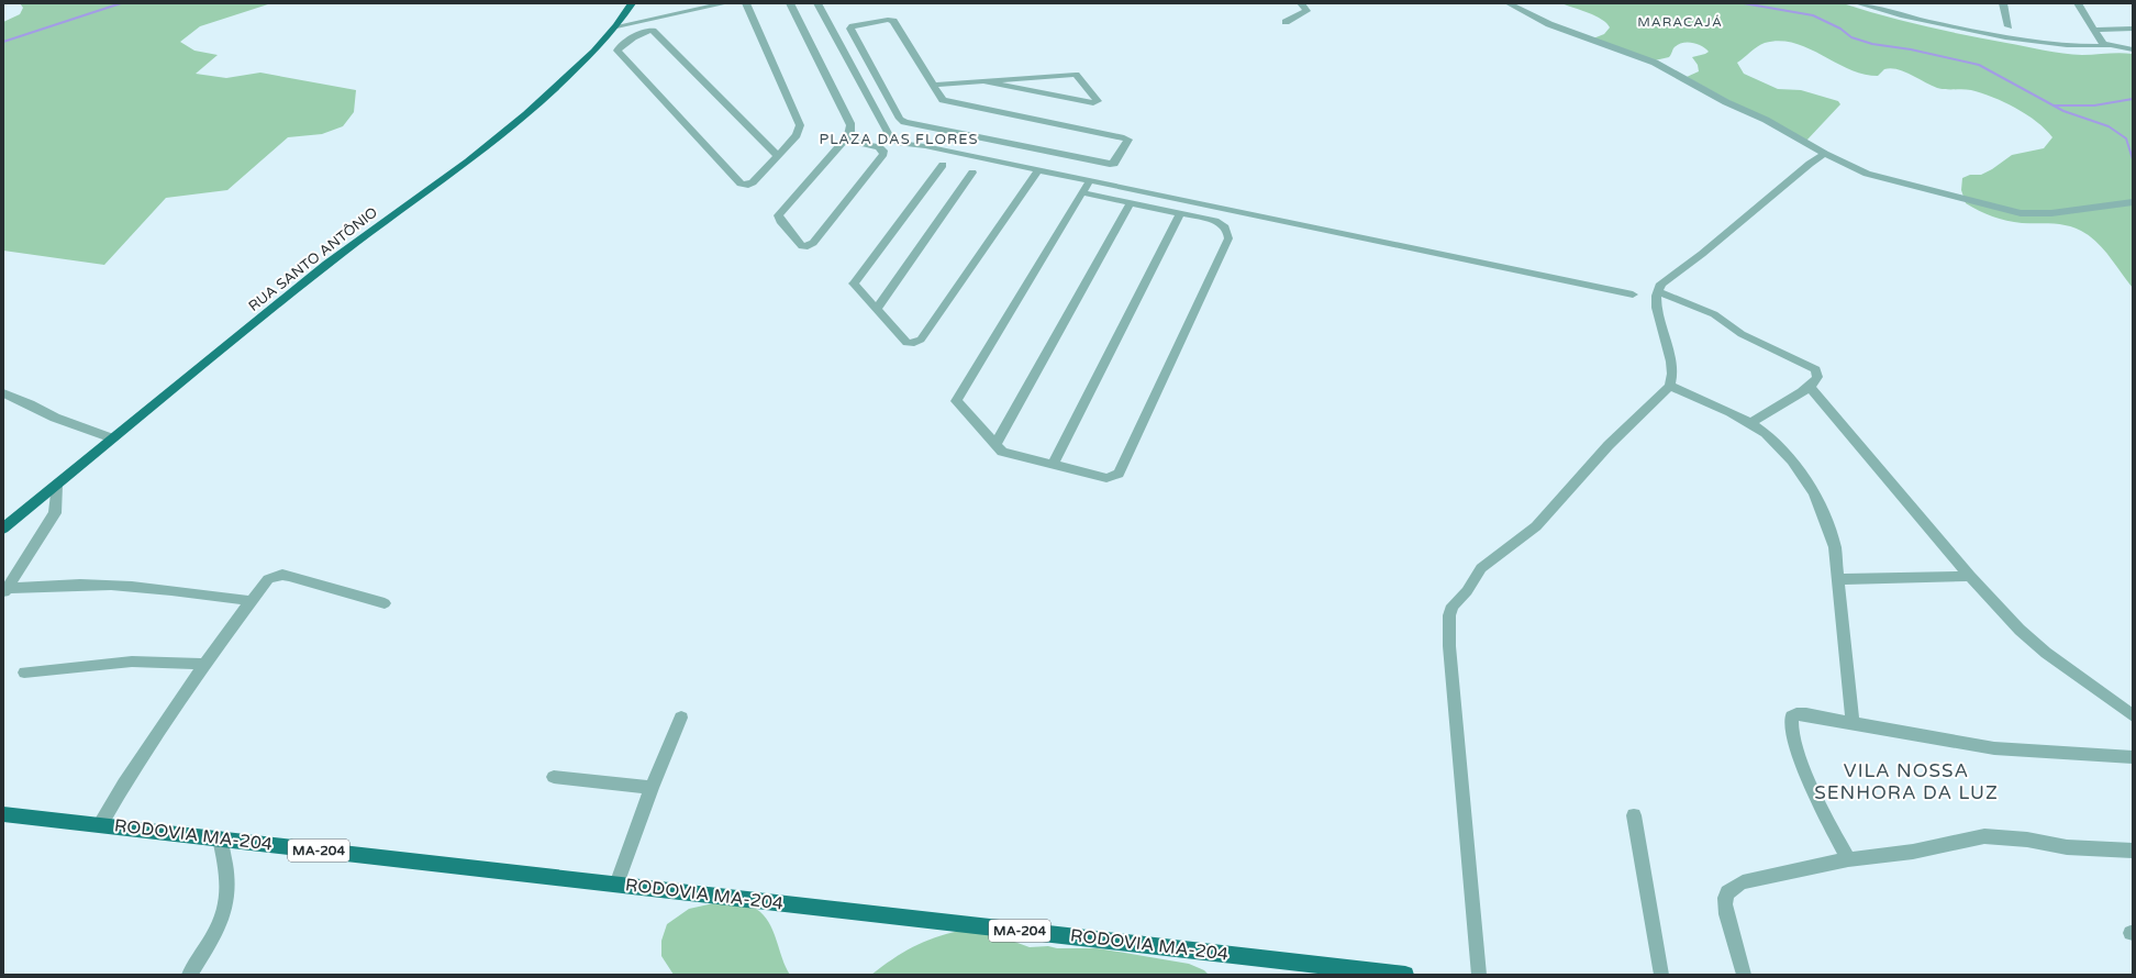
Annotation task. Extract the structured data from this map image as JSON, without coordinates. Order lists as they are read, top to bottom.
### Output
{
  "streets": {
    "main road": ["RUA SANTO ANTÔNIO", "RODOVIA MA-204", "MA-204"]
  },
  "districts": ["MARACAJÁ", "PLAZA DAS FLORES", "VILA NOSSA SENHORA DA LUZ"]
}
